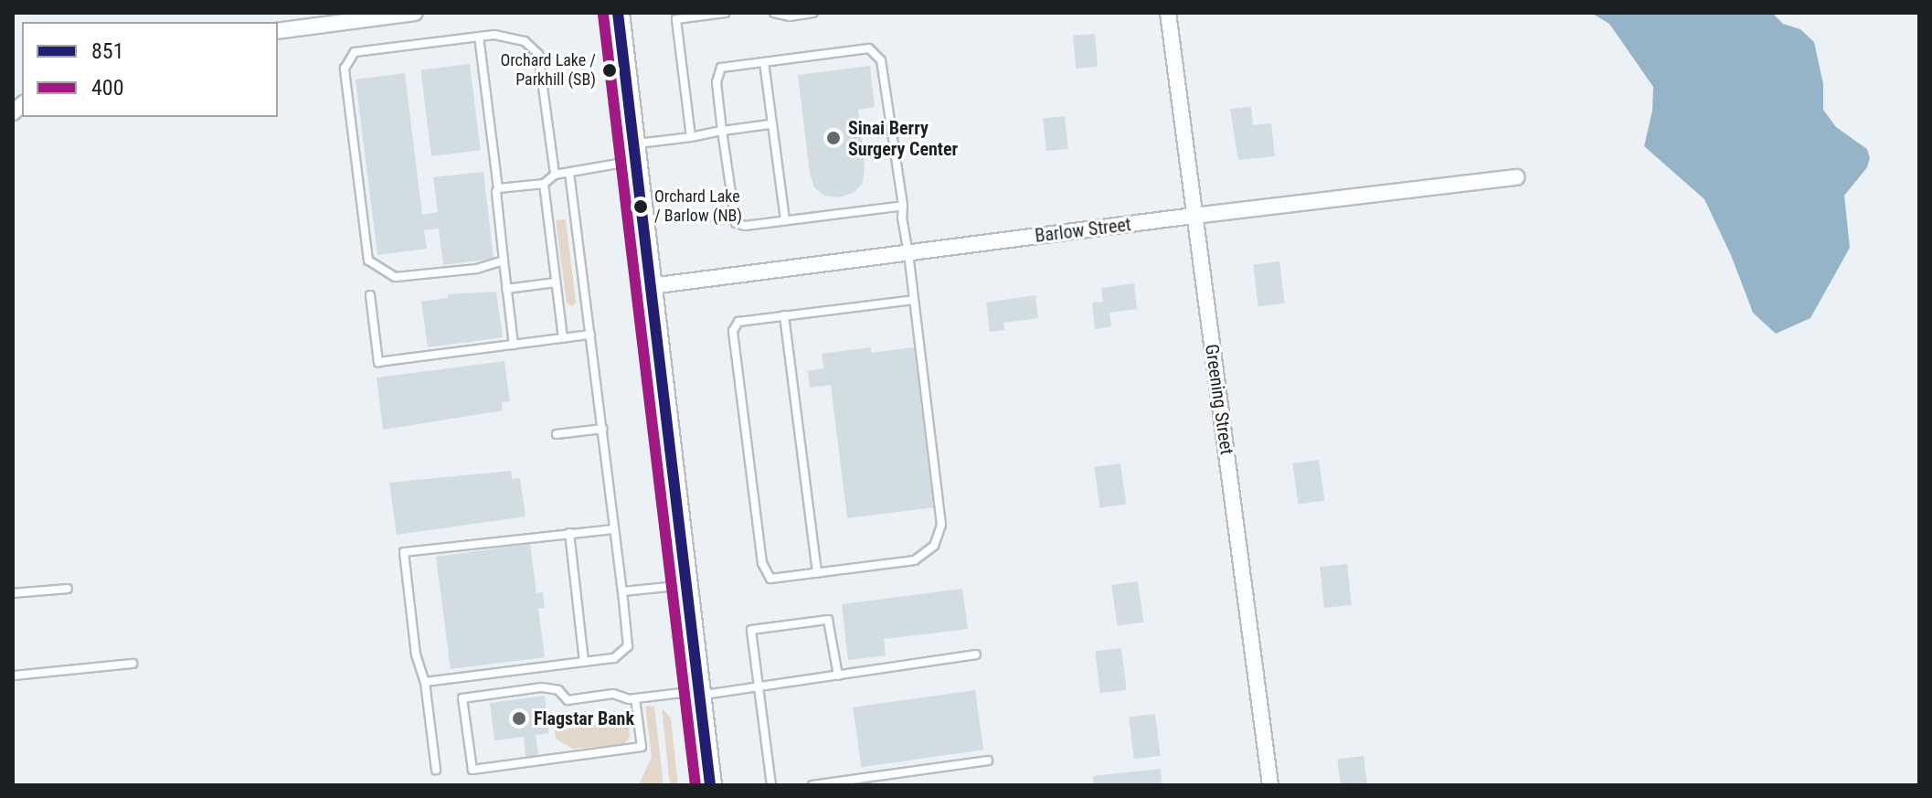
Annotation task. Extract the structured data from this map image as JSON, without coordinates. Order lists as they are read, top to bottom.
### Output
{
  "streets": {
    "street": ["Barlow Street", "Greening Street"]
  },
  "crossings": [
    ["Barlow Street", "Greening Street"]
  ],
  "places": [
    "Orchard Lake / Parkhill (SB)",
    "Sinai Berry Surgery Center",
    "Orchard Lake / Barlow (NB)",
    "Flagstar Bank"
  ],
  "lines": ["transit line 851", "transit line 400"],
  "legend": ["851", "400"]
}
